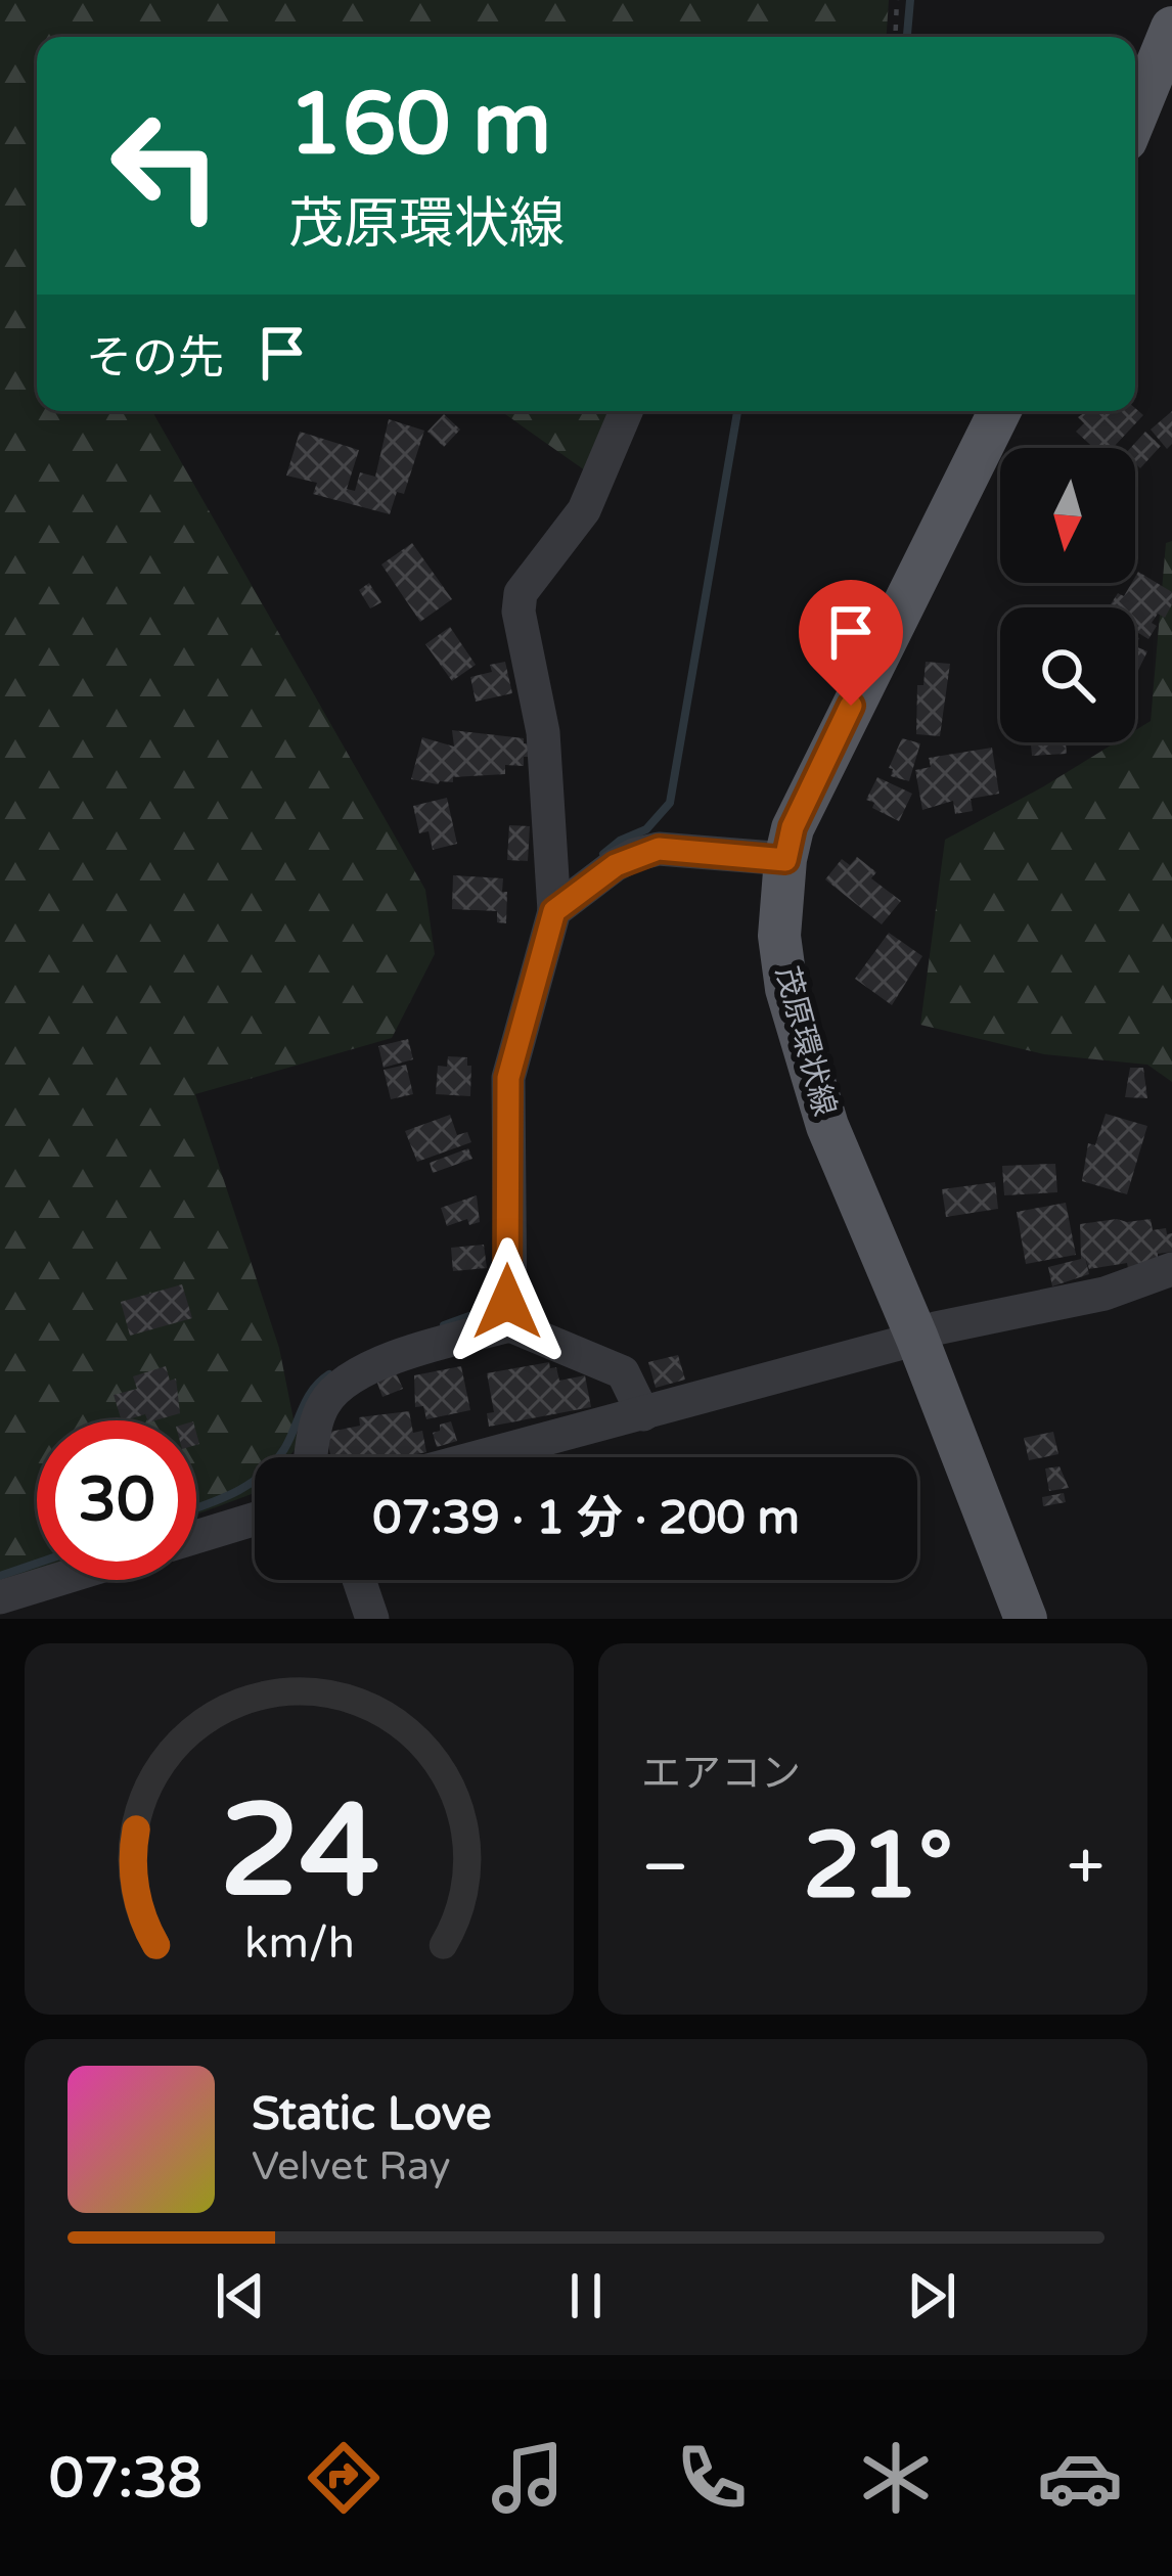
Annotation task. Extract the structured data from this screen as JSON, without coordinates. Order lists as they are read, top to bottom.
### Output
{
  "streets": {
    "main road": ["茂原環状線"]
  },
  "north": "bottom",
  "page": {
    "turn": ["160 m", "茂原環状線"],
    "then": "その先",
    "limit": "30",
    "trip": "07:39 · 1 分 · 200 m",
    "tile": "エアコン",
    "heat": ["−", "21°", "+"],
    "song": ["Static Love", "Velvet Ray"],
    "tabs": "07:38",
    "gauge": ["24", "km/h"]
  }
}
